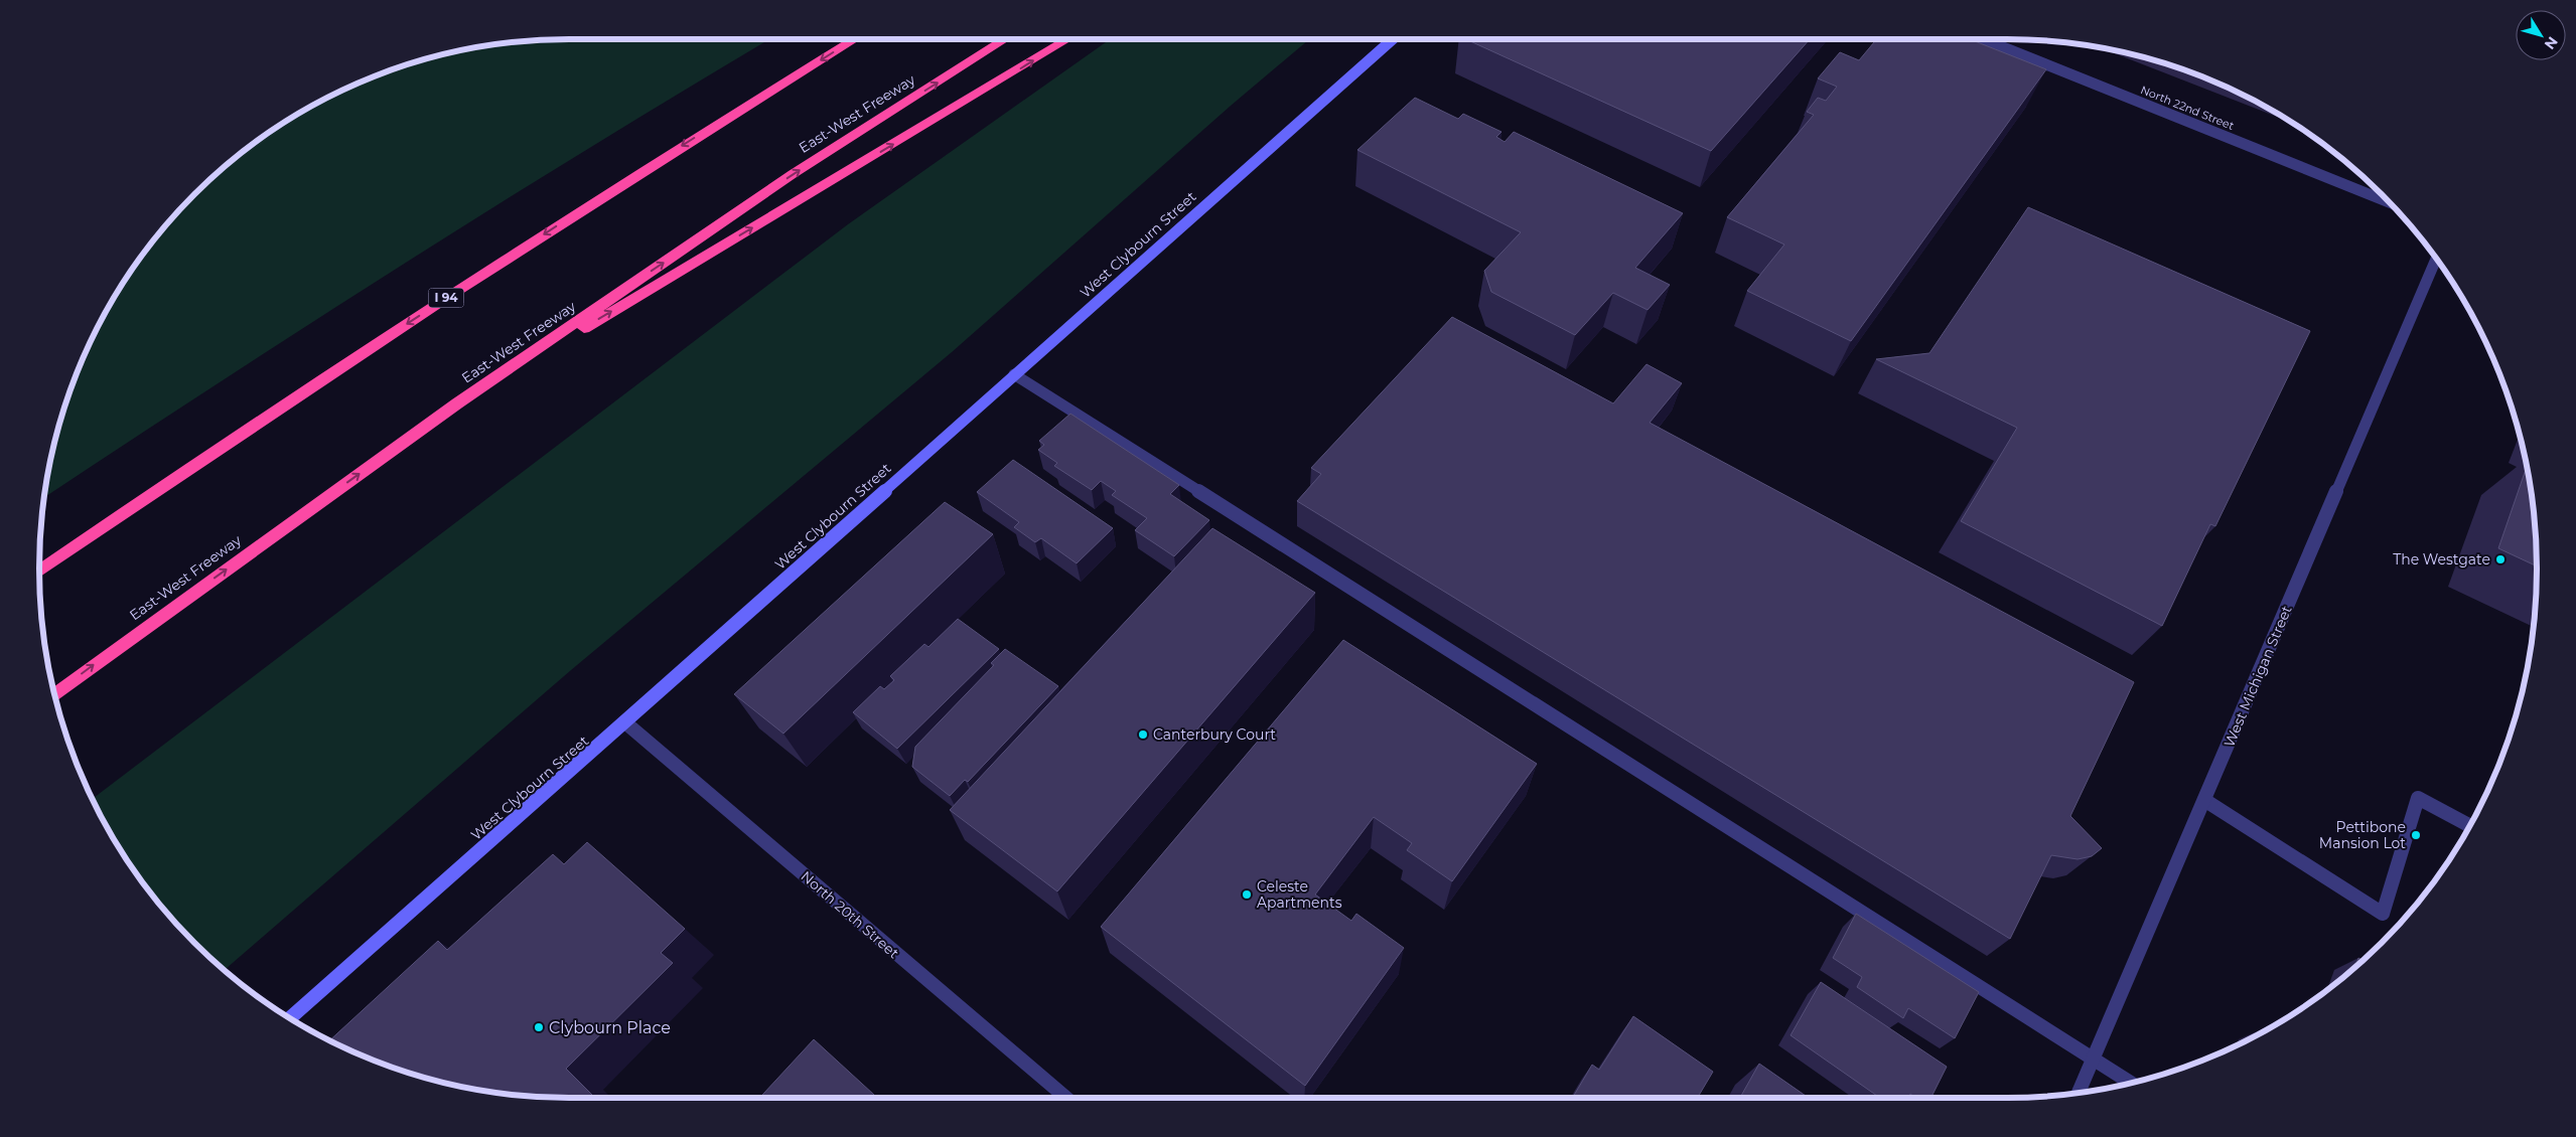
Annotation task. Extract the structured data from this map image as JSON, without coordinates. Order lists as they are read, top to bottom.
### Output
{
  "streets": {
    "highway": ["East-West Freeway", "I 94"],
    "street": [
      "North 22nd Street",
      "West Clybourn Street",
      "West Michigan Street",
      "North 20th Street"
    ]
  },
  "crossings": [
    ["West Clybourn Street", "North 20th Street"]
  ],
  "places": [
    "The Westgate",
    "Canterbury Court",
    "Pettibone Mansion Lot",
    "Celeste Apartments",
    "Clybourn Place"
  ],
  "north": "bottom right"
}
